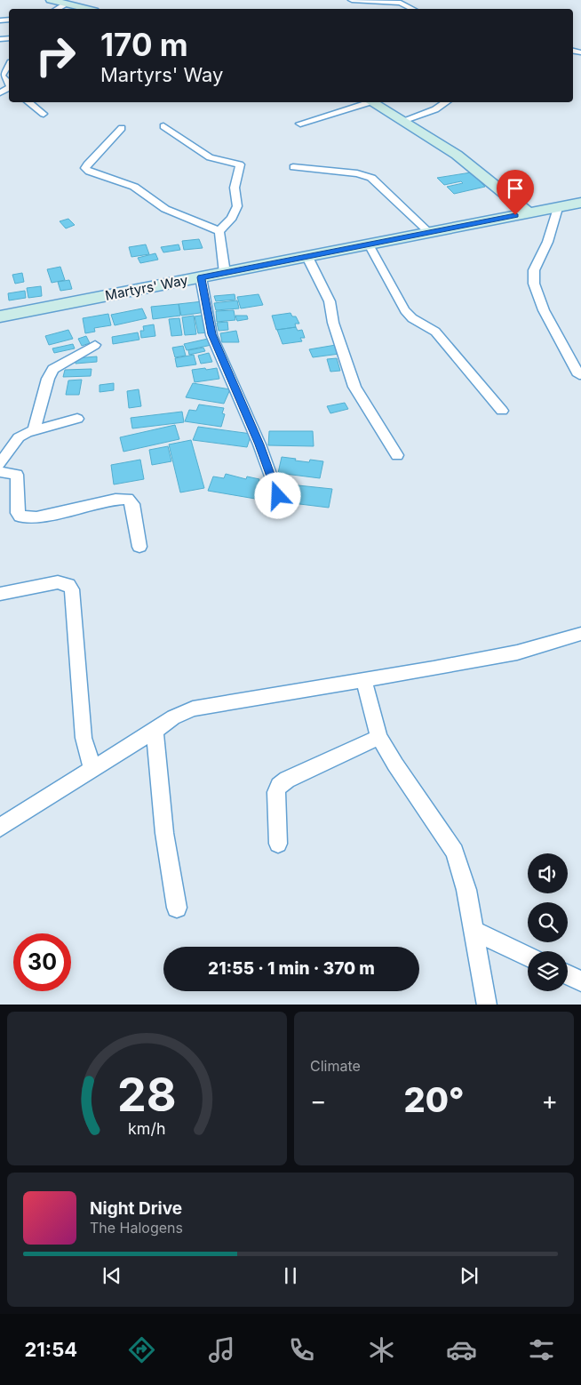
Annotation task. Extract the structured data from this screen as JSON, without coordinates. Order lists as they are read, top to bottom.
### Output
{
  "streets": {
    "main road": ["Martyrs' Way"]
  },
  "page": {
    "turn": ["170 m", "Martyrs' Way"],
    "limit": "30",
    "trip": "21:55 · 1 min · 370 m",
    "tile": "Climate",
    "heat": ["−", "20°", "+"],
    "song": ["Night Drive", "The Halogens"],
    "tabs": "21:54",
    "gauge": ["28", "km/h"]
  }
}
